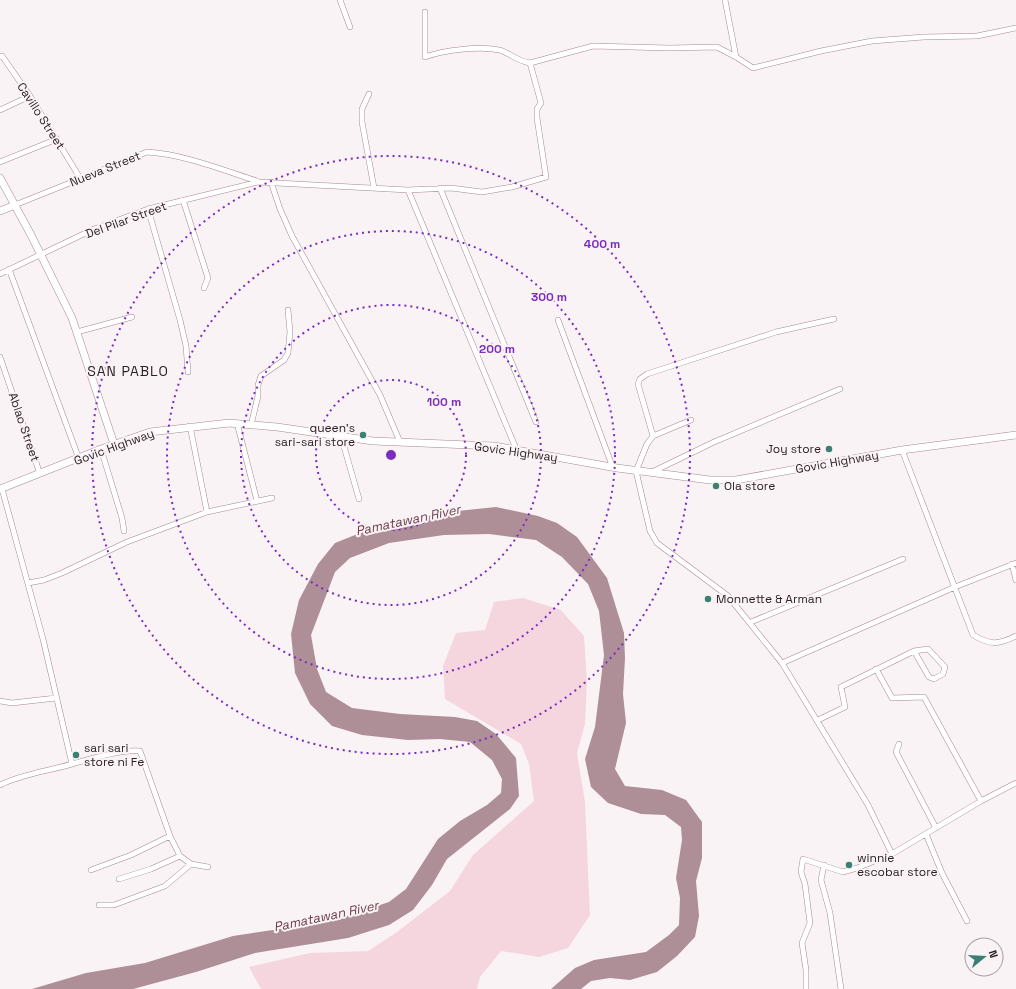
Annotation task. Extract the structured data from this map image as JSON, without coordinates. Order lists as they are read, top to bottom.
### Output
{
  "streets": {
    "main road": ["Nueva Street", "Govic Highway"],
    "street": ["Cavillo Street", "Del Pilar Street", "Ablao Street"]
  },
  "crossings": [
    ["Cavillo Street", "Nueva Street"],
    ["Nueva Street", "Del Pilar Street"],
    ["Ablao Street", "Govic Highway"]
  ],
  "districts": ["SAN PABLO"],
  "water": ["Pamatawan River"],
  "places": [
    "queen's sari-sari store",
    "Joy store",
    "Ola store",
    "Monnette & Arman",
    "sari sari store ni Fe",
    "winnie escobar store"
  ],
  "north": "right",
  "rings": [
    "400 m",
    "300 m",
    "200 m",
    "100 m"
  ]
}
